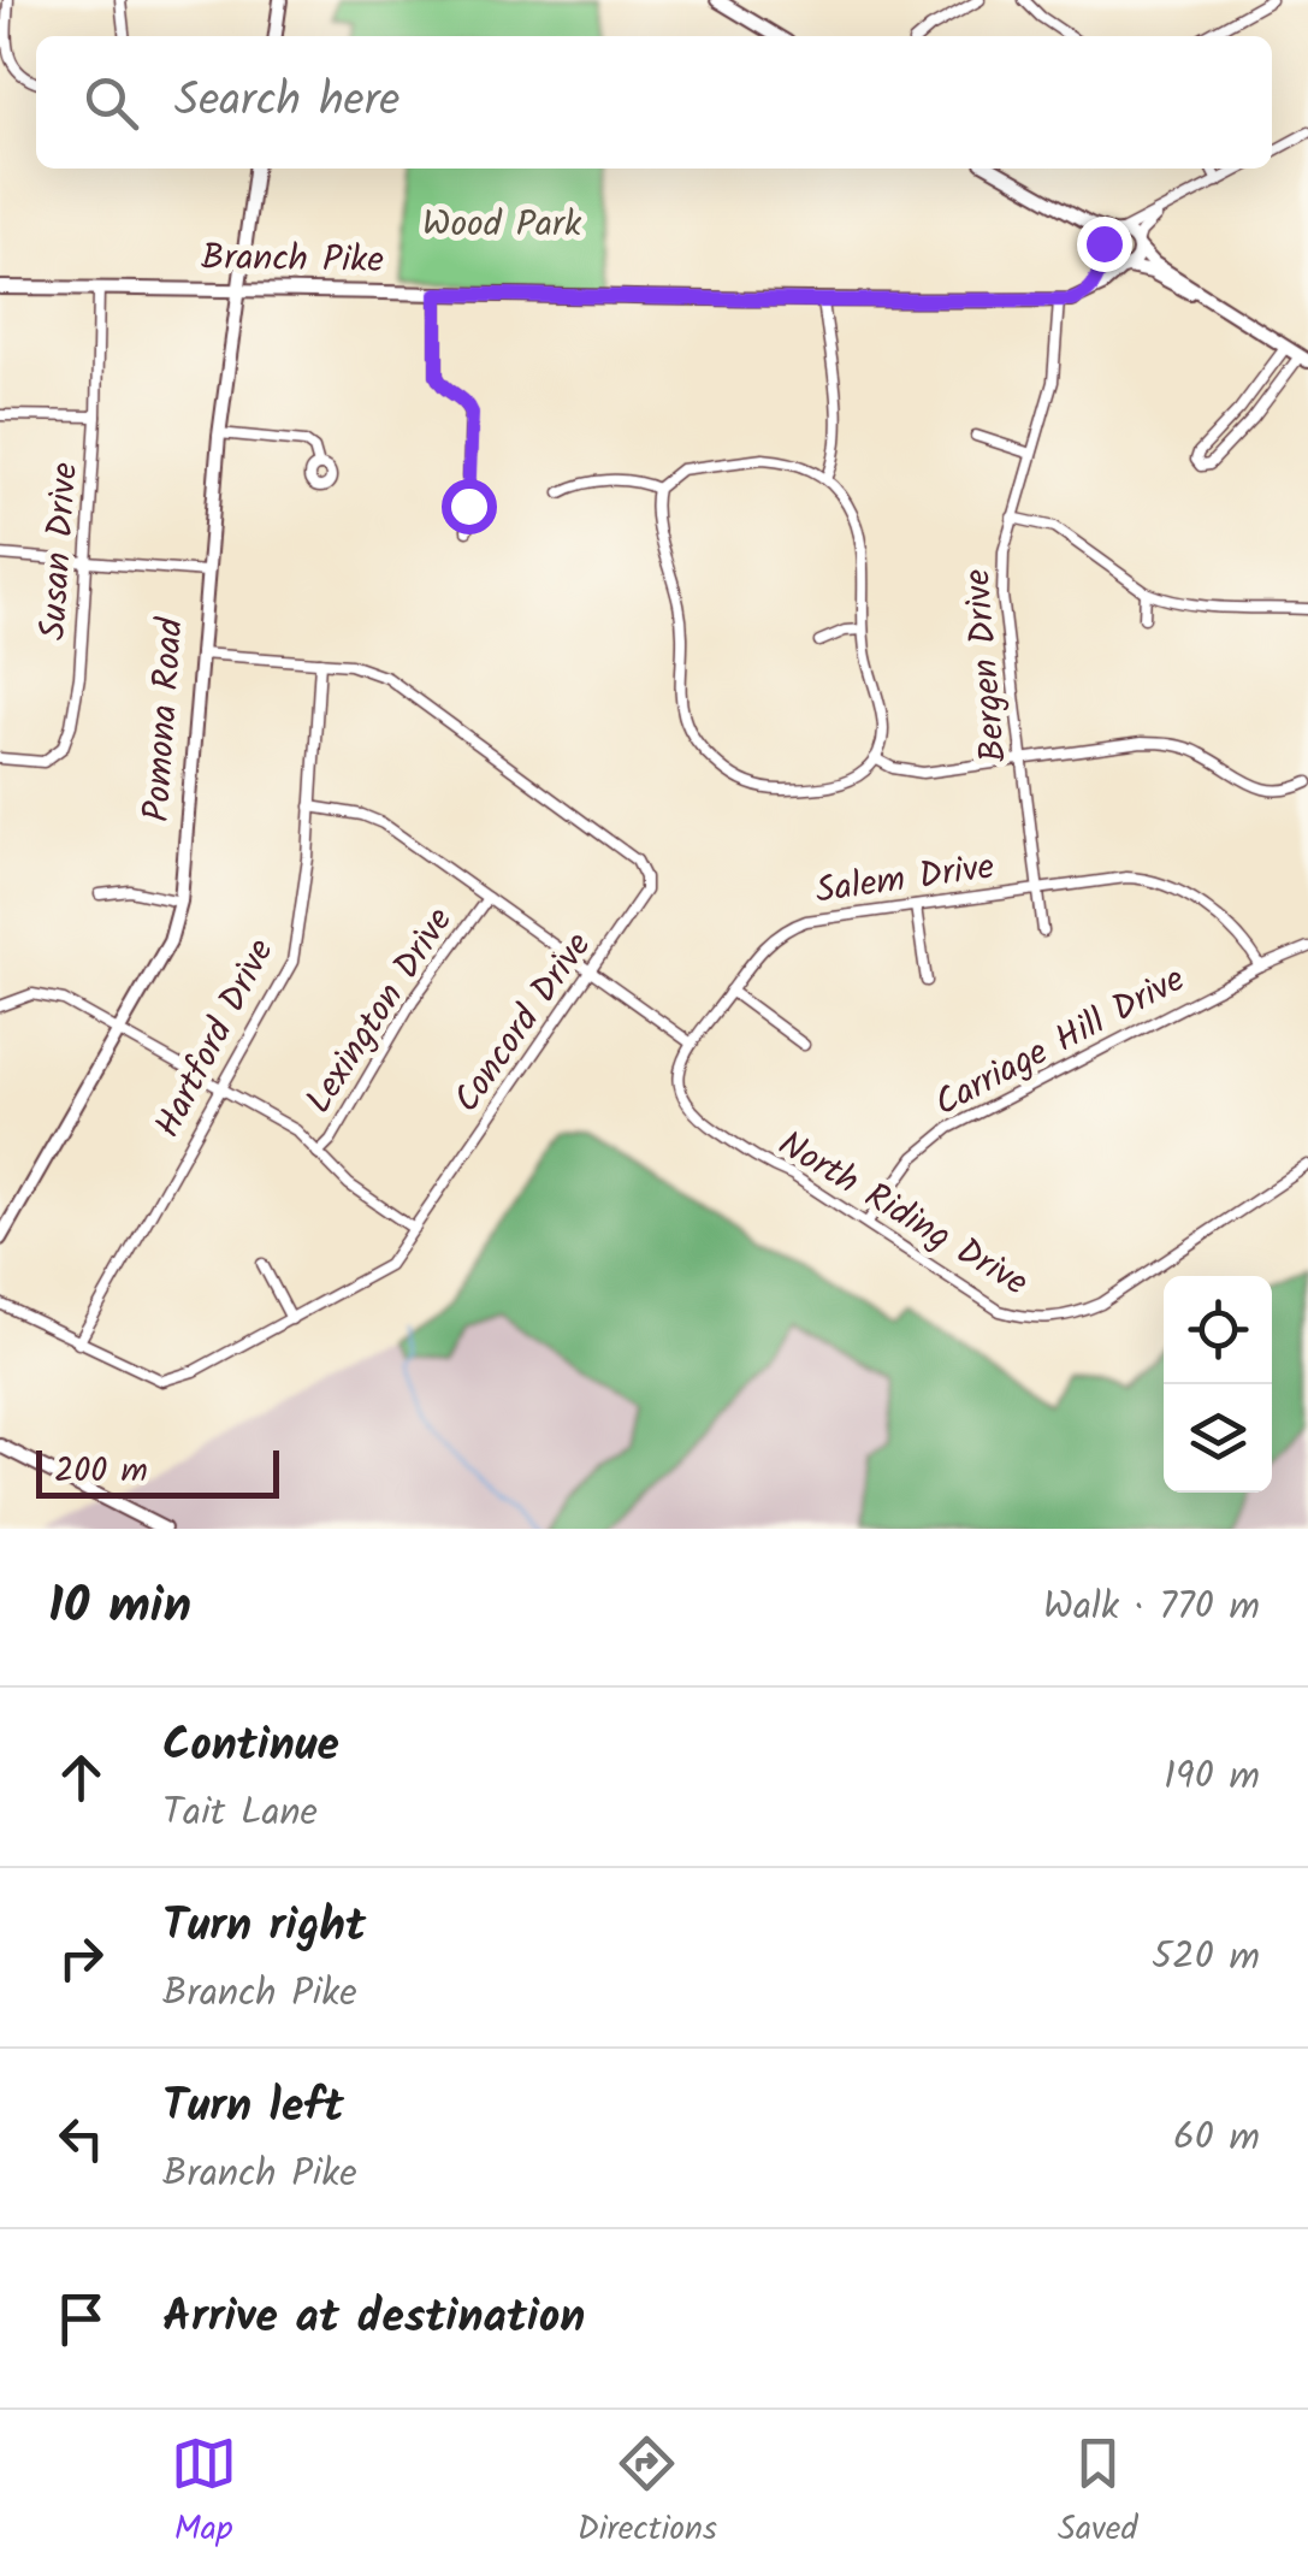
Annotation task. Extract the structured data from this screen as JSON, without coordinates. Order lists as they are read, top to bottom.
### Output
{
  "streets": {
    "street": [
      "Branch Pike",
      "Susan Drive",
      "Bergen Drive",
      "Pomona Road",
      "Salem Drive",
      "Lexington Drive",
      "Concord Drive",
      "Hartford Drive",
      "Carriage Hill Drive",
      "North Riding Drive"
    ]
  },
  "crossings": [
    ["Branch Pike", "Susan Drive"],
    ["Branch Pike", "Bergen Drive"],
    ["Branch Pike", "Pomona Road"],
    ["Bergen Drive", "Salem Drive"],
    ["Pomona Road", "Concord Drive"],
    ["Salem Drive", "Carriage Hill Drive"],
    ["Salem Drive", "North Riding Drive"],
    ["Concord Drive", "Hartford Drive"],
    ["Carriage Hill Drive", "North Riding Drive"]
  ],
  "parks": ["Wood Park"],
  "scale_bar": "200 m",
  "page": {
    "search": "Search here",
    "scale": "200 m",
    "heading": ["10 min", "Walk · 770 m"],
    "list": [
      ["Continue", "Tait Lane", "190 m"],
      ["Turn right", "Branch Pike", "520 m"],
      ["Turn left", "Branch Pike", "60 m"],
      "Arrive at destination"
    ],
    "nav": ["Map", "Directions", "Saved"]
  }
}
